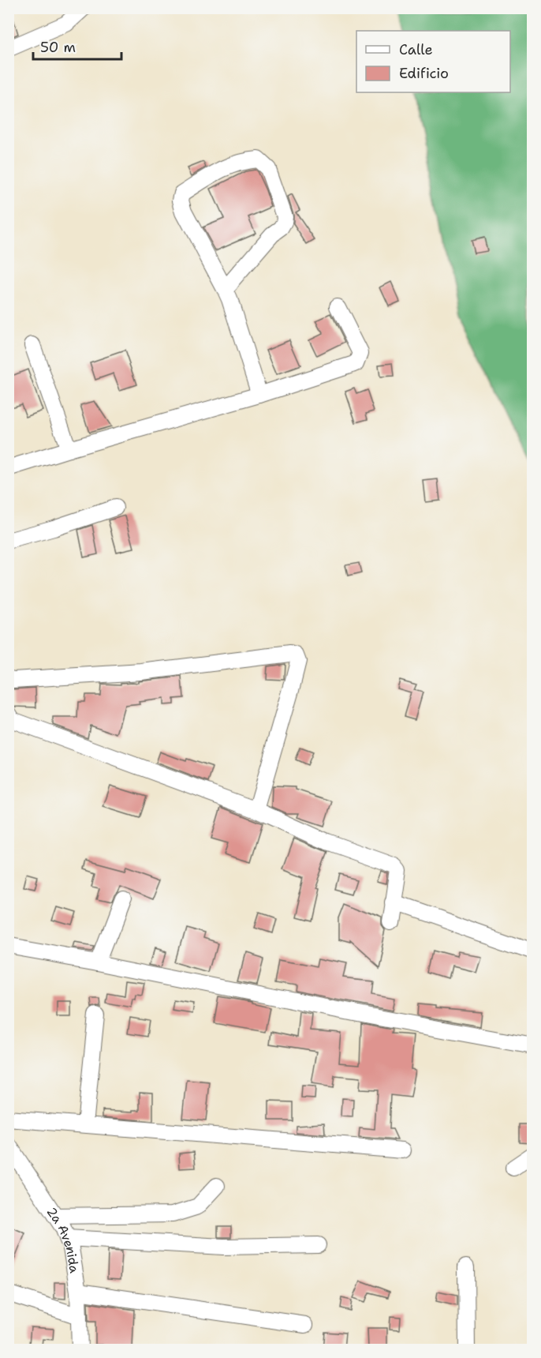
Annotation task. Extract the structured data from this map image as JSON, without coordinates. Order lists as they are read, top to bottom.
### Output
{
  "streets": {
    "street": ["2a Avenida"]
  },
  "legend": ["Calle", "Edificio"],
  "scale_bar": "50 m"
}
